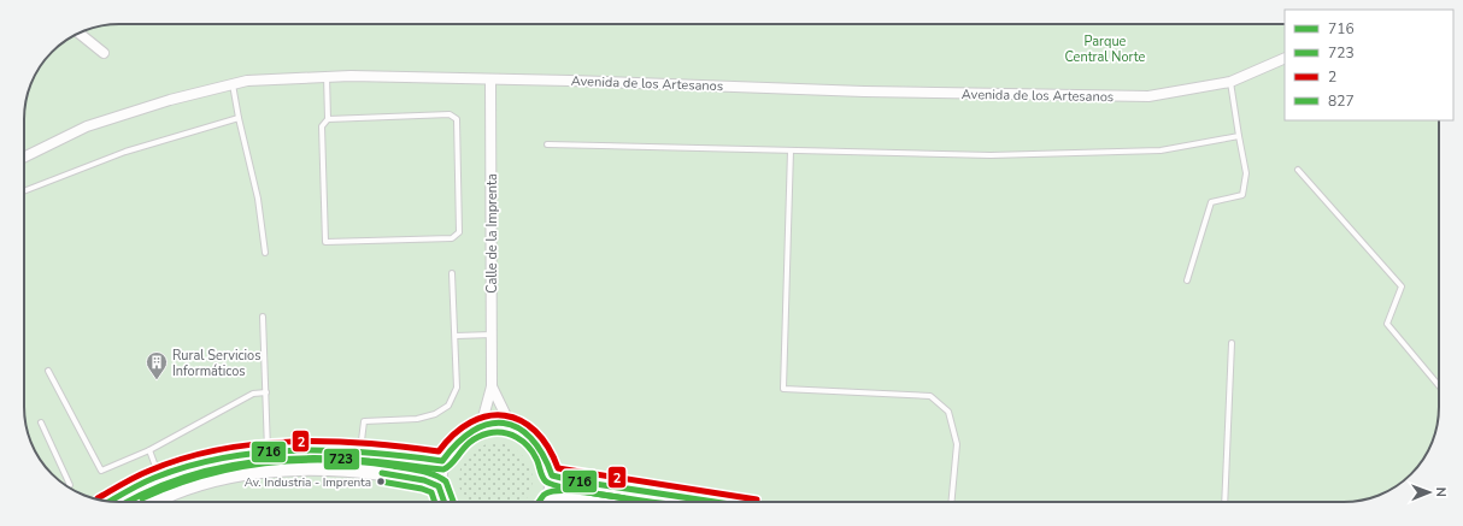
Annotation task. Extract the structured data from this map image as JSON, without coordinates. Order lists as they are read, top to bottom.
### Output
{
  "streets": {
    "street": ["Avenida de los Artesanos", "Calle de la Imprenta"]
  },
  "crossings": [
    ["Avenida de los Artesanos", "Calle de la Imprenta"]
  ],
  "parks": ["Parque Central Norte"],
  "places": {
    "building": ["Rural Servicios Informáticos"],
    "other": ["Av. Industria - Imprenta"]
  },
  "lines": [
    "transit line 2",
    "transit line 716",
    "transit line 723",
    "transit line 827"
  ],
  "legend": [
    "716",
    "723",
    "2",
    "827"
  ],
  "north": "right"
}
